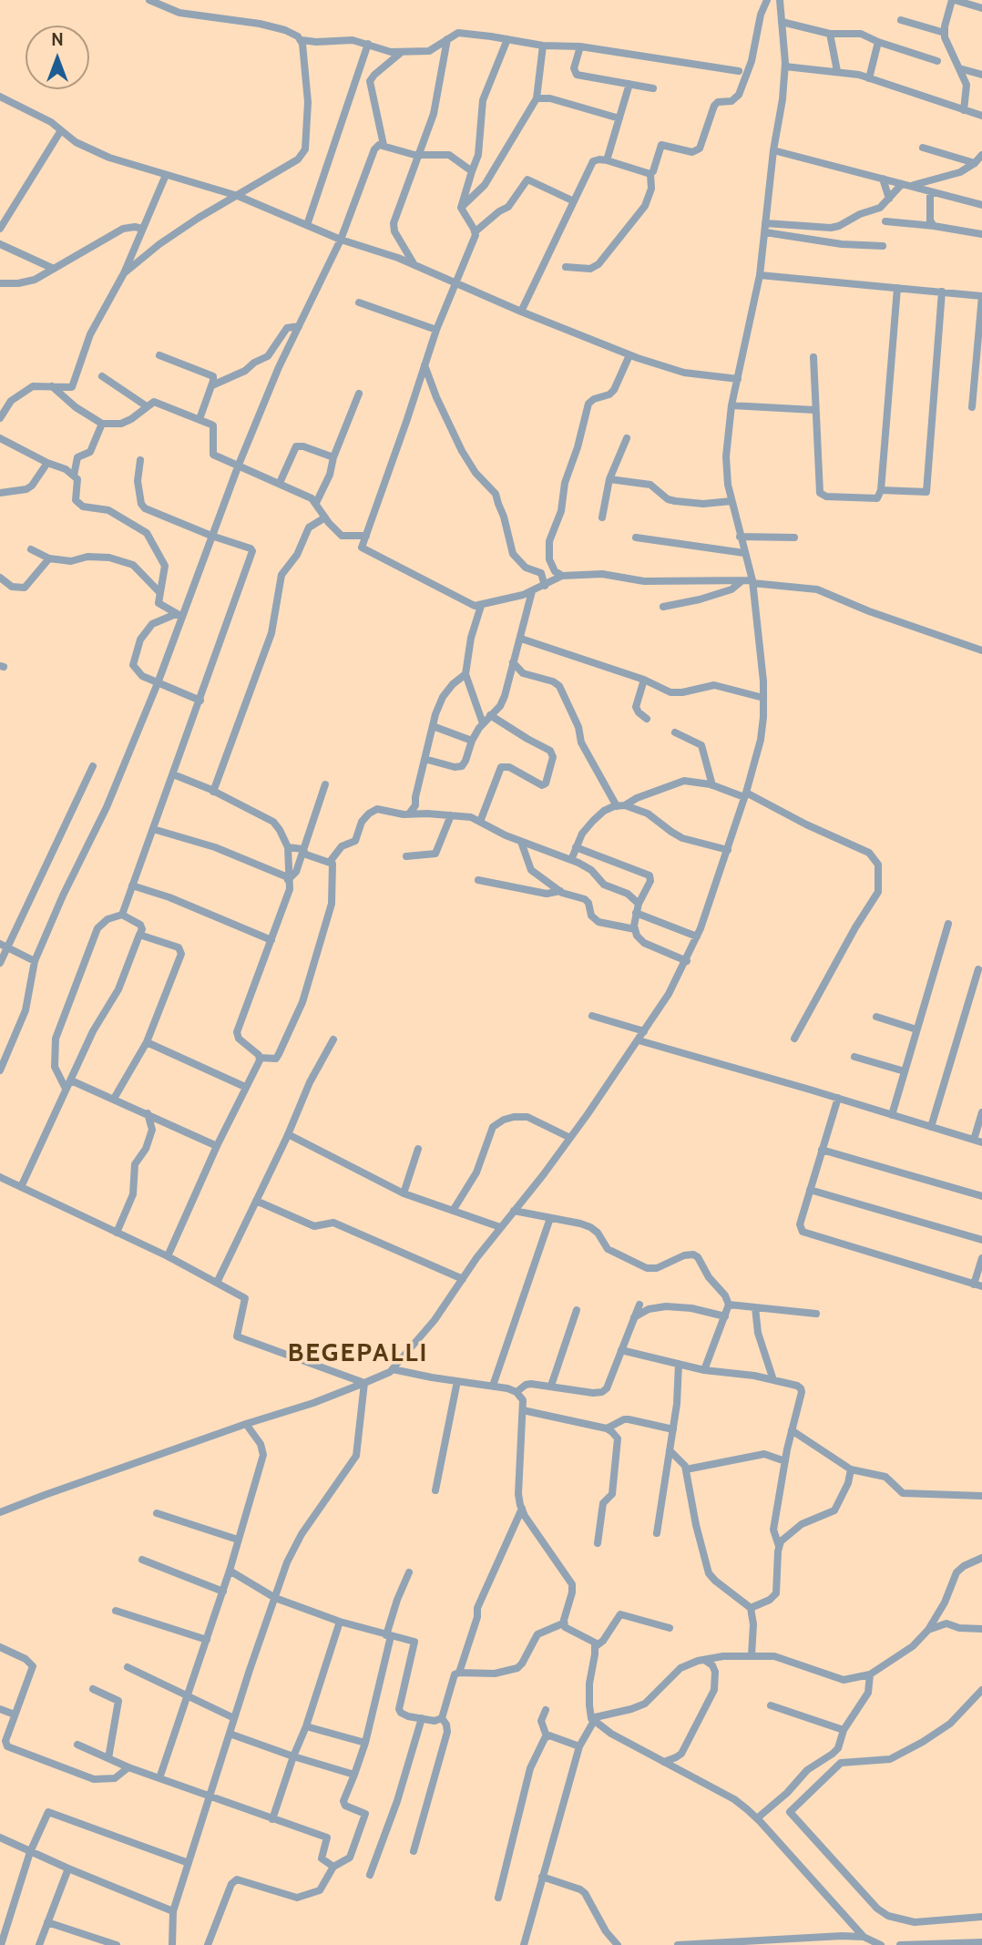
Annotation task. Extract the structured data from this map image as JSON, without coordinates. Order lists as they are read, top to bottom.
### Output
{
  "districts": ["BEGEPALLI"],
  "north": "top"
}
